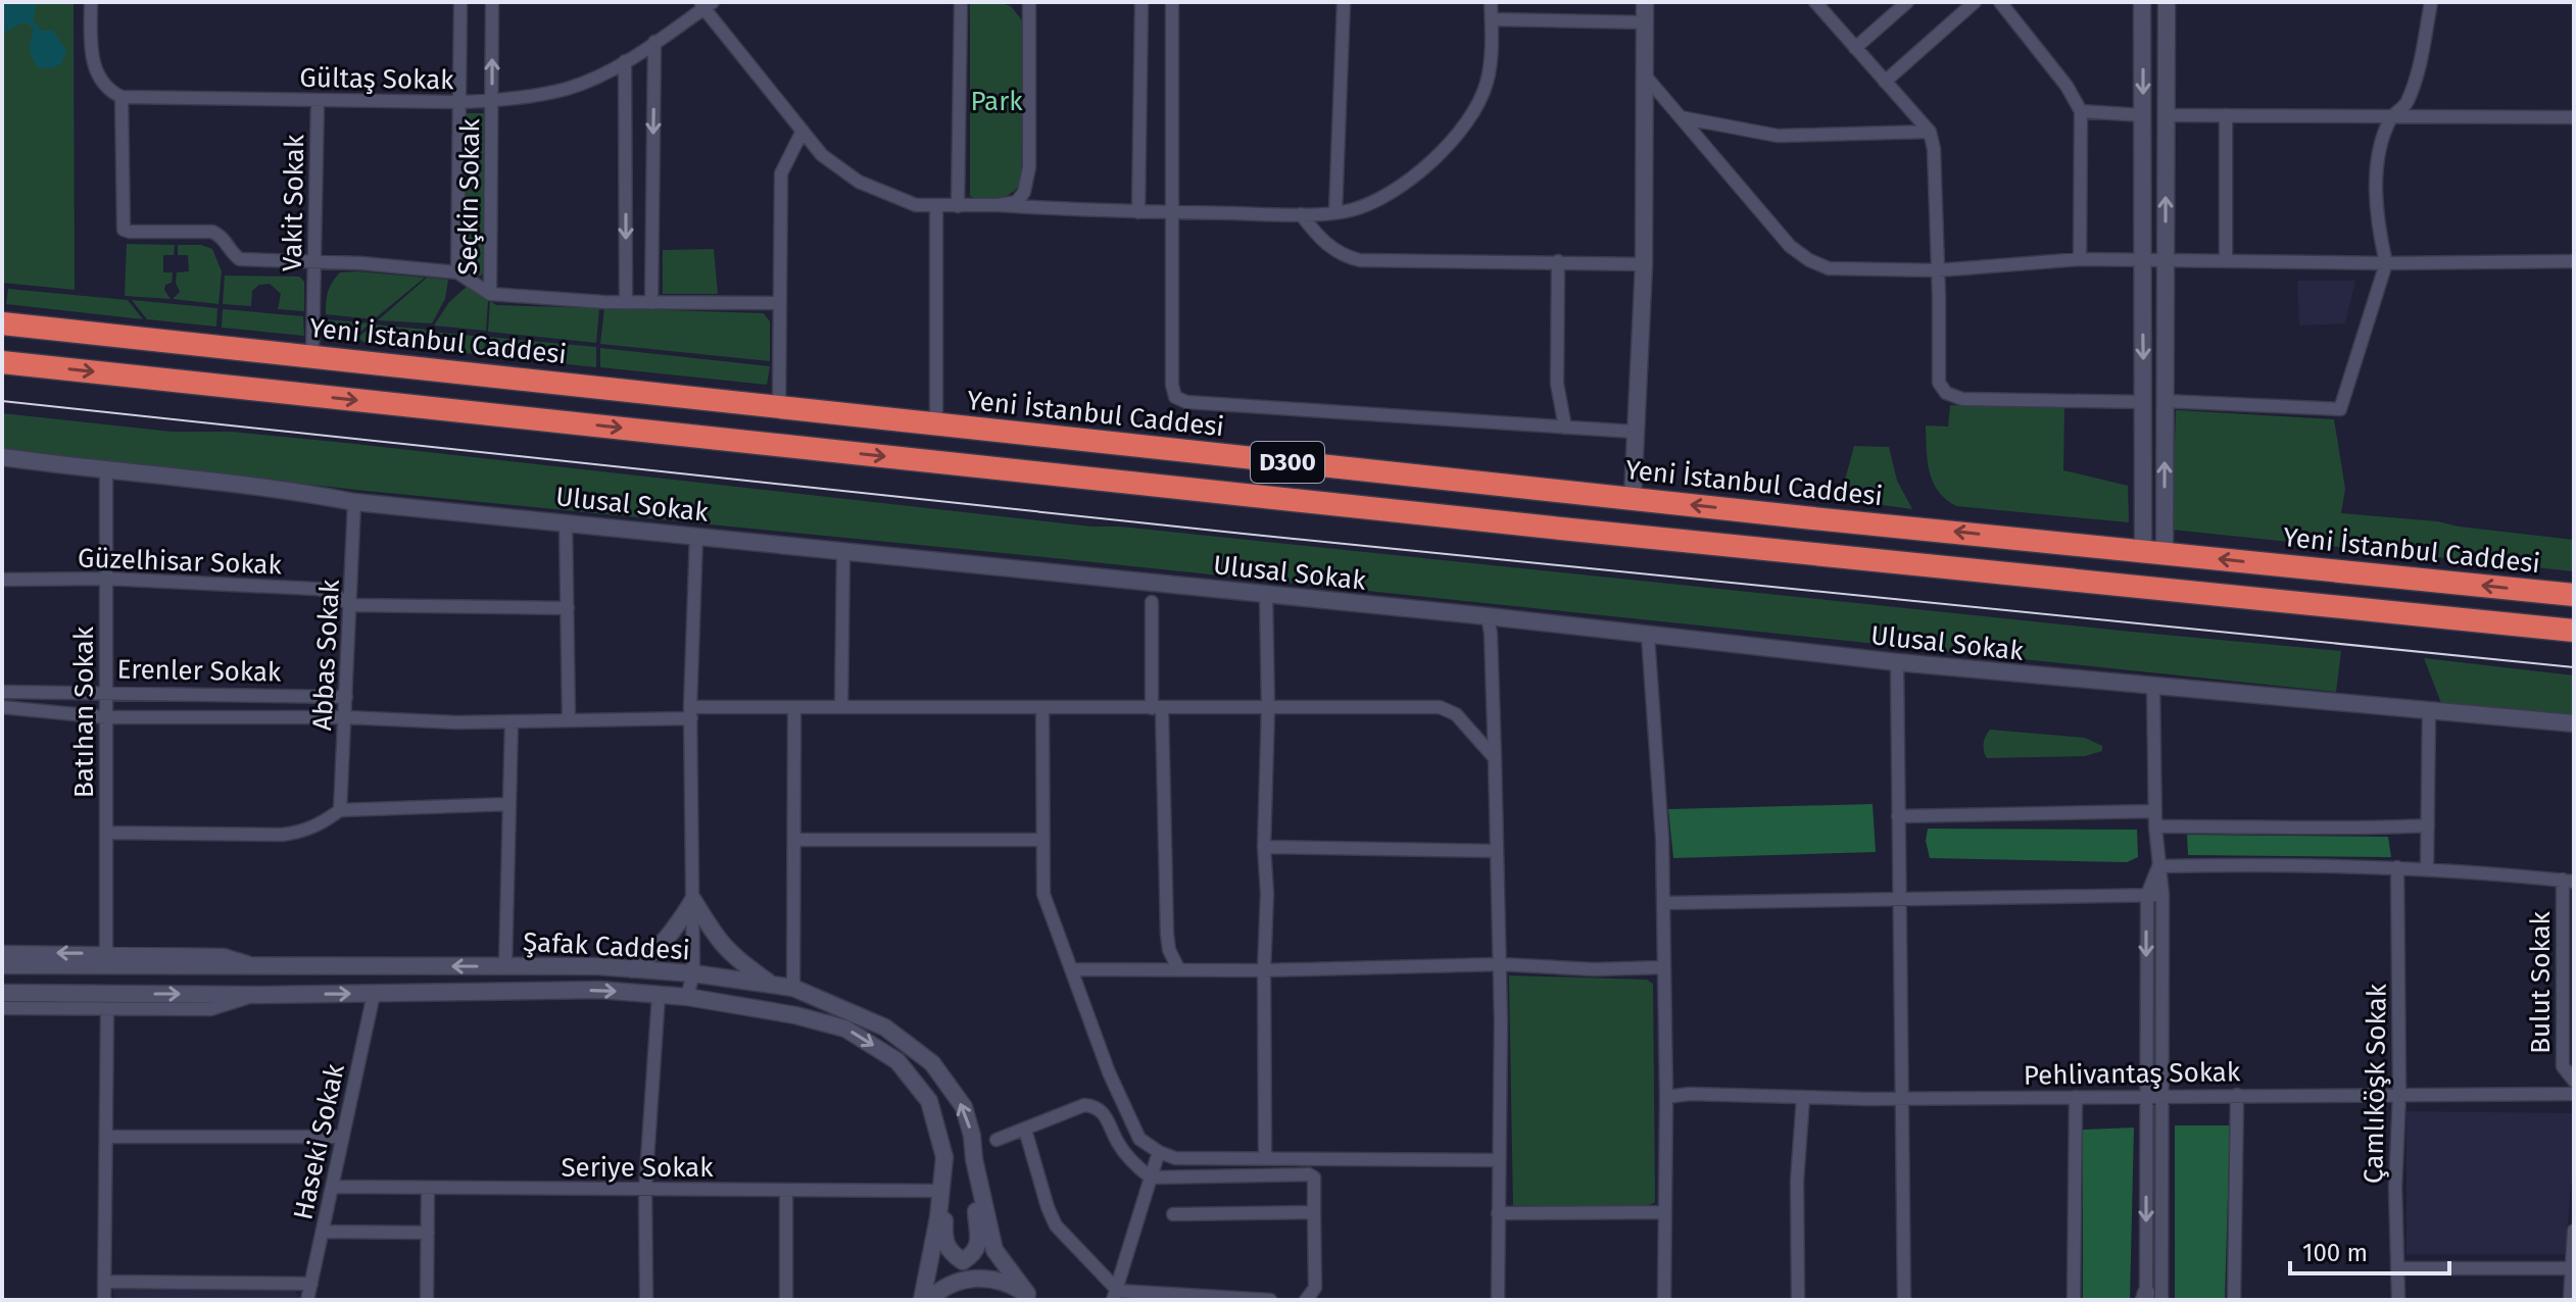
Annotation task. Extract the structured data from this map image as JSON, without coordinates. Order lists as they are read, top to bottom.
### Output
{
  "streets": {
    "highway": ["Yeni İstanbul Caddesi", "D300"],
    "street": [
      "Gültaş Sokak",
      "Seçkin Sokak",
      "Vakit Sokak",
      "Ulusal Sokak",
      "Güzelhisar Sokak",
      "Abbas Sokak",
      "Erenler Sokak",
      "Batıhan Sokak",
      "Şafak Caddesi",
      "Bulut Sokak",
      "Pehlivantaş Sokak",
      "Çamlıköşk Sokak",
      "Haseki Sokak",
      "Seriye Sokak"
    ]
  },
  "crossings": [
    ["Gültaş Sokak", "Seçkin Sokak"],
    ["Gültaş Sokak", "Vakit Sokak"],
    ["Vakit Sokak", "Yeni İstanbul Caddesi"],
    ["Ulusal Sokak", "Abbas Sokak"],
    ["Ulusal Sokak", "Batıhan Sokak"],
    ["Güzelhisar Sokak", "Abbas Sokak"],
    ["Güzelhisar Sokak", "Batıhan Sokak"],
    ["Abbas Sokak", "Erenler Sokak"],
    ["Erenler Sokak", "Batıhan Sokak"],
    ["Şafak Caddesi", "Haseki Sokak"],
    ["Şafak Caddesi", "Seriye Sokak"],
    ["Pehlivantaş Sokak", "Çamlıköşk Sokak"],
    ["Haseki Sokak", "Seriye Sokak"]
  ],
  "parks": ["Park"],
  "scale_bar": "100 m"
}
